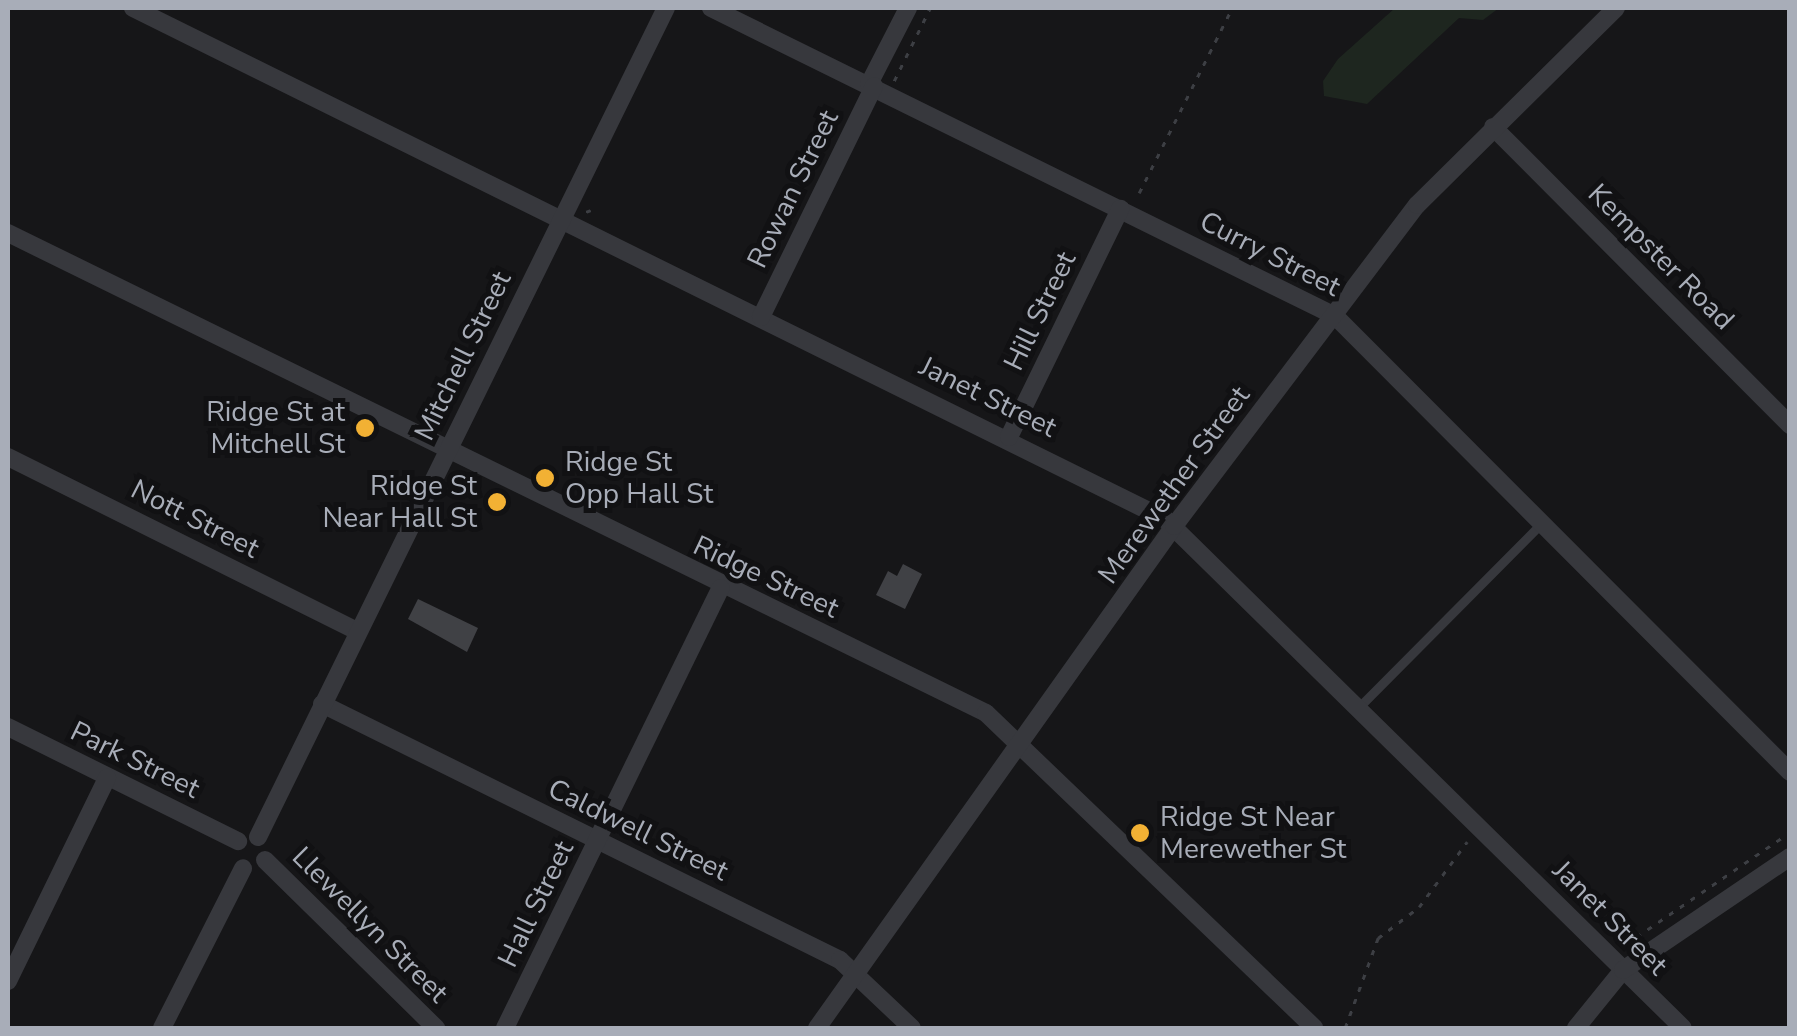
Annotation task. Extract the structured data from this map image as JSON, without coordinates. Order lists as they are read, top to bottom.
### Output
{
  "streets": {
    "street": [
      "Rowan Street",
      "Curry Street",
      "Kempster Road",
      "Hill Street",
      "Mitchell Street",
      "Janet Street",
      "Merewether Street",
      "Nott Street",
      "Ridge Street",
      "Park Street",
      "Caldwell Street",
      "Hall Street",
      "Llewellyn Street"
    ]
  },
  "crossings": [
    ["Rowan Street", "Curry Street"],
    ["Rowan Street", "Janet Street"],
    ["Curry Street", "Hill Street"],
    ["Curry Street", "Merewether Street"],
    ["Kempster Road", "Merewether Street"],
    ["Hill Street", "Janet Street"],
    ["Mitchell Street", "Janet Street"],
    ["Mitchell Street", "Nott Street"],
    ["Mitchell Street", "Ridge Street"],
    ["Mitchell Street", "Park Street"],
    ["Mitchell Street", "Caldwell Street"],
    ["Mitchell Street", "Llewellyn Street"],
    ["Janet Street", "Merewether Street"],
    ["Merewether Street", "Ridge Street"],
    ["Merewether Street", "Caldwell Street"],
    ["Ridge Street", "Hall Street"],
    ["Park Street", "Llewellyn Street"],
    ["Caldwell Street", "Hall Street"]
  ],
  "places": [
    "Ridge St at Mitchell St",
    "Ridge St Opp Hall St",
    "Ridge St Near Hall St",
    "Ridge St Near Merewether St"
  ]
}
